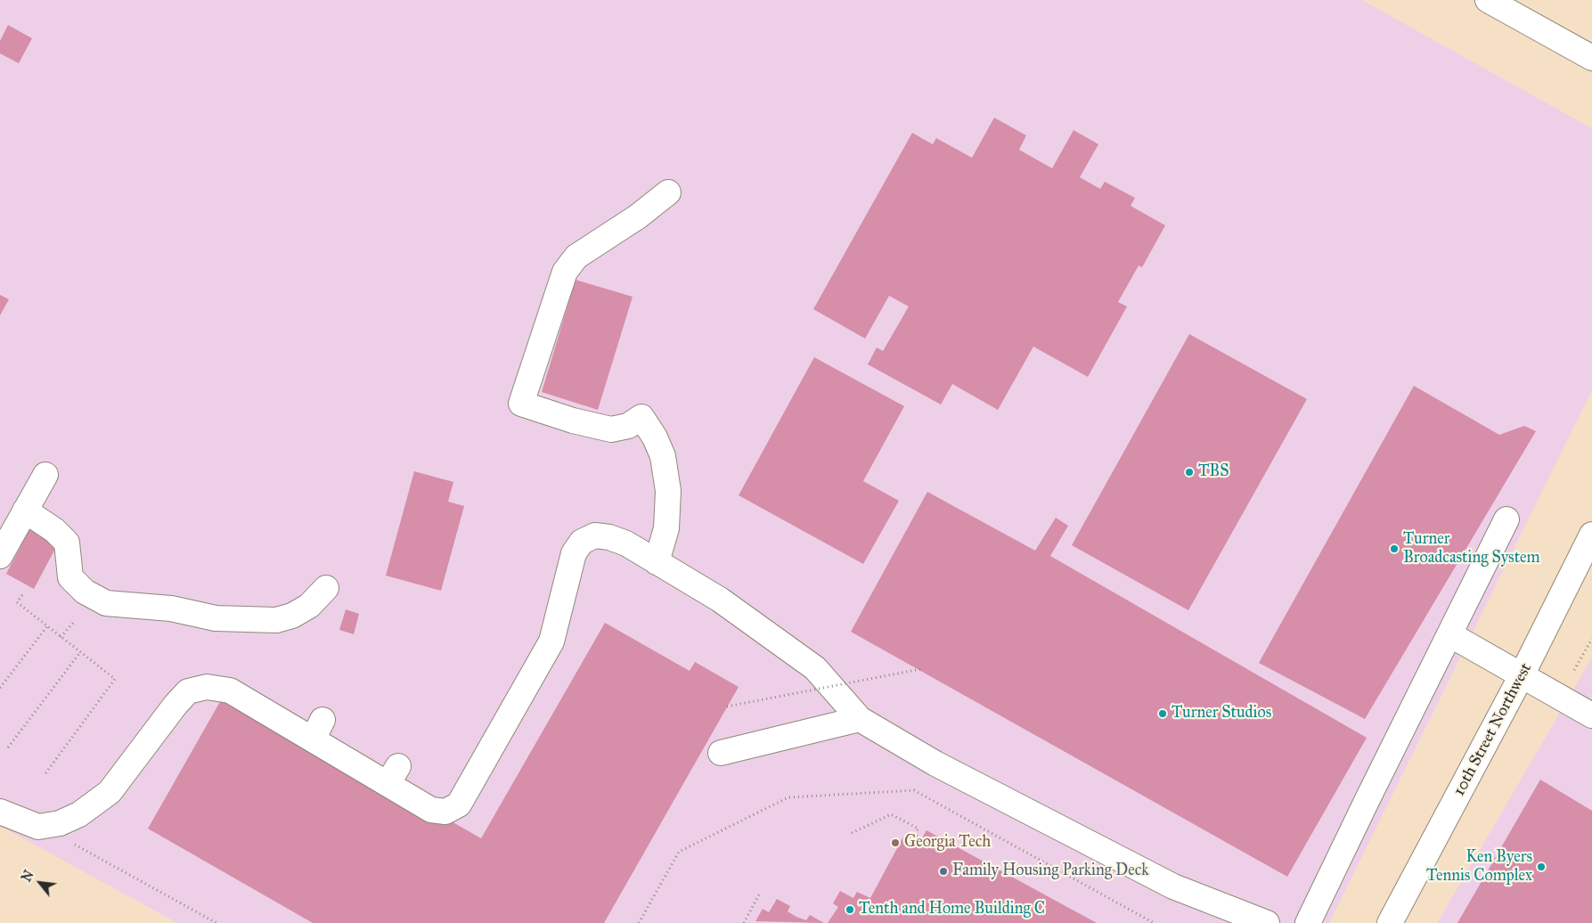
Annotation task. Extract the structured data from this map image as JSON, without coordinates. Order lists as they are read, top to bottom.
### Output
{
  "streets": {
    "main road": ["10th Street Northwest"]
  },
  "places": [
    "TBS",
    "Turner Broadcasting System",
    "Turner Studios",
    "Georgia Tech",
    "Ken Byers Tennis Complex",
    "Family Housing Parking Deck",
    "Tenth and Home Building C"
  ],
  "north": "top left"
}
